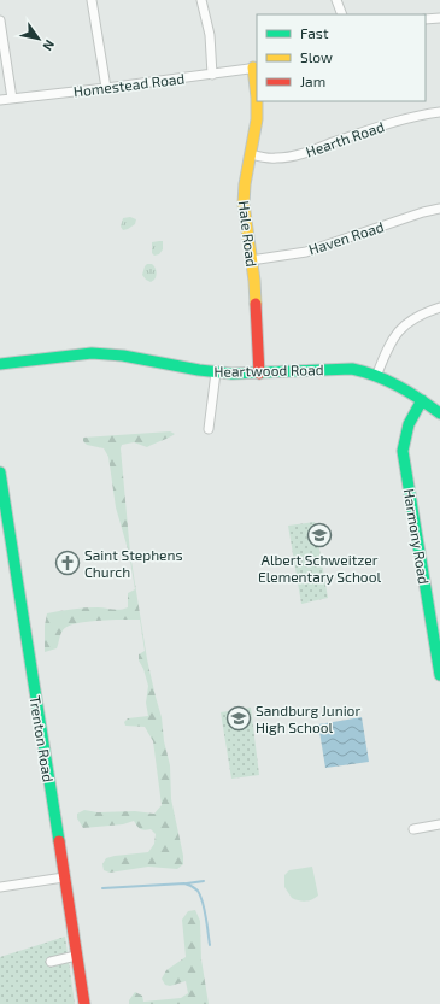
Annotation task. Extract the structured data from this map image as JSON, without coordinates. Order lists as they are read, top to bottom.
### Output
{
  "streets": {
    "street": [
      "Homestead Road",
      "Hearth Road",
      "Hale Road",
      "Haven Road",
      "Heartwood Road",
      "Harmony Road",
      "Trenton Road"
    ]
  },
  "crossings": [
    ["Homestead Road", "Hale Road"],
    ["Hearth Road", "Hale Road"],
    ["Hale Road", "Haven Road"],
    ["Hale Road", "Heartwood Road"],
    ["Heartwood Road", "Harmony Road"]
  ],
  "places": {
    "school or university": ["Albert Schweitzer Elementary School", "Sandburg Junior High School"],
    "church": ["Saint Stephens Church"]
  },
  "legend": ["Fast", "Slow", "Jam"],
  "north": "bottom right"
}
